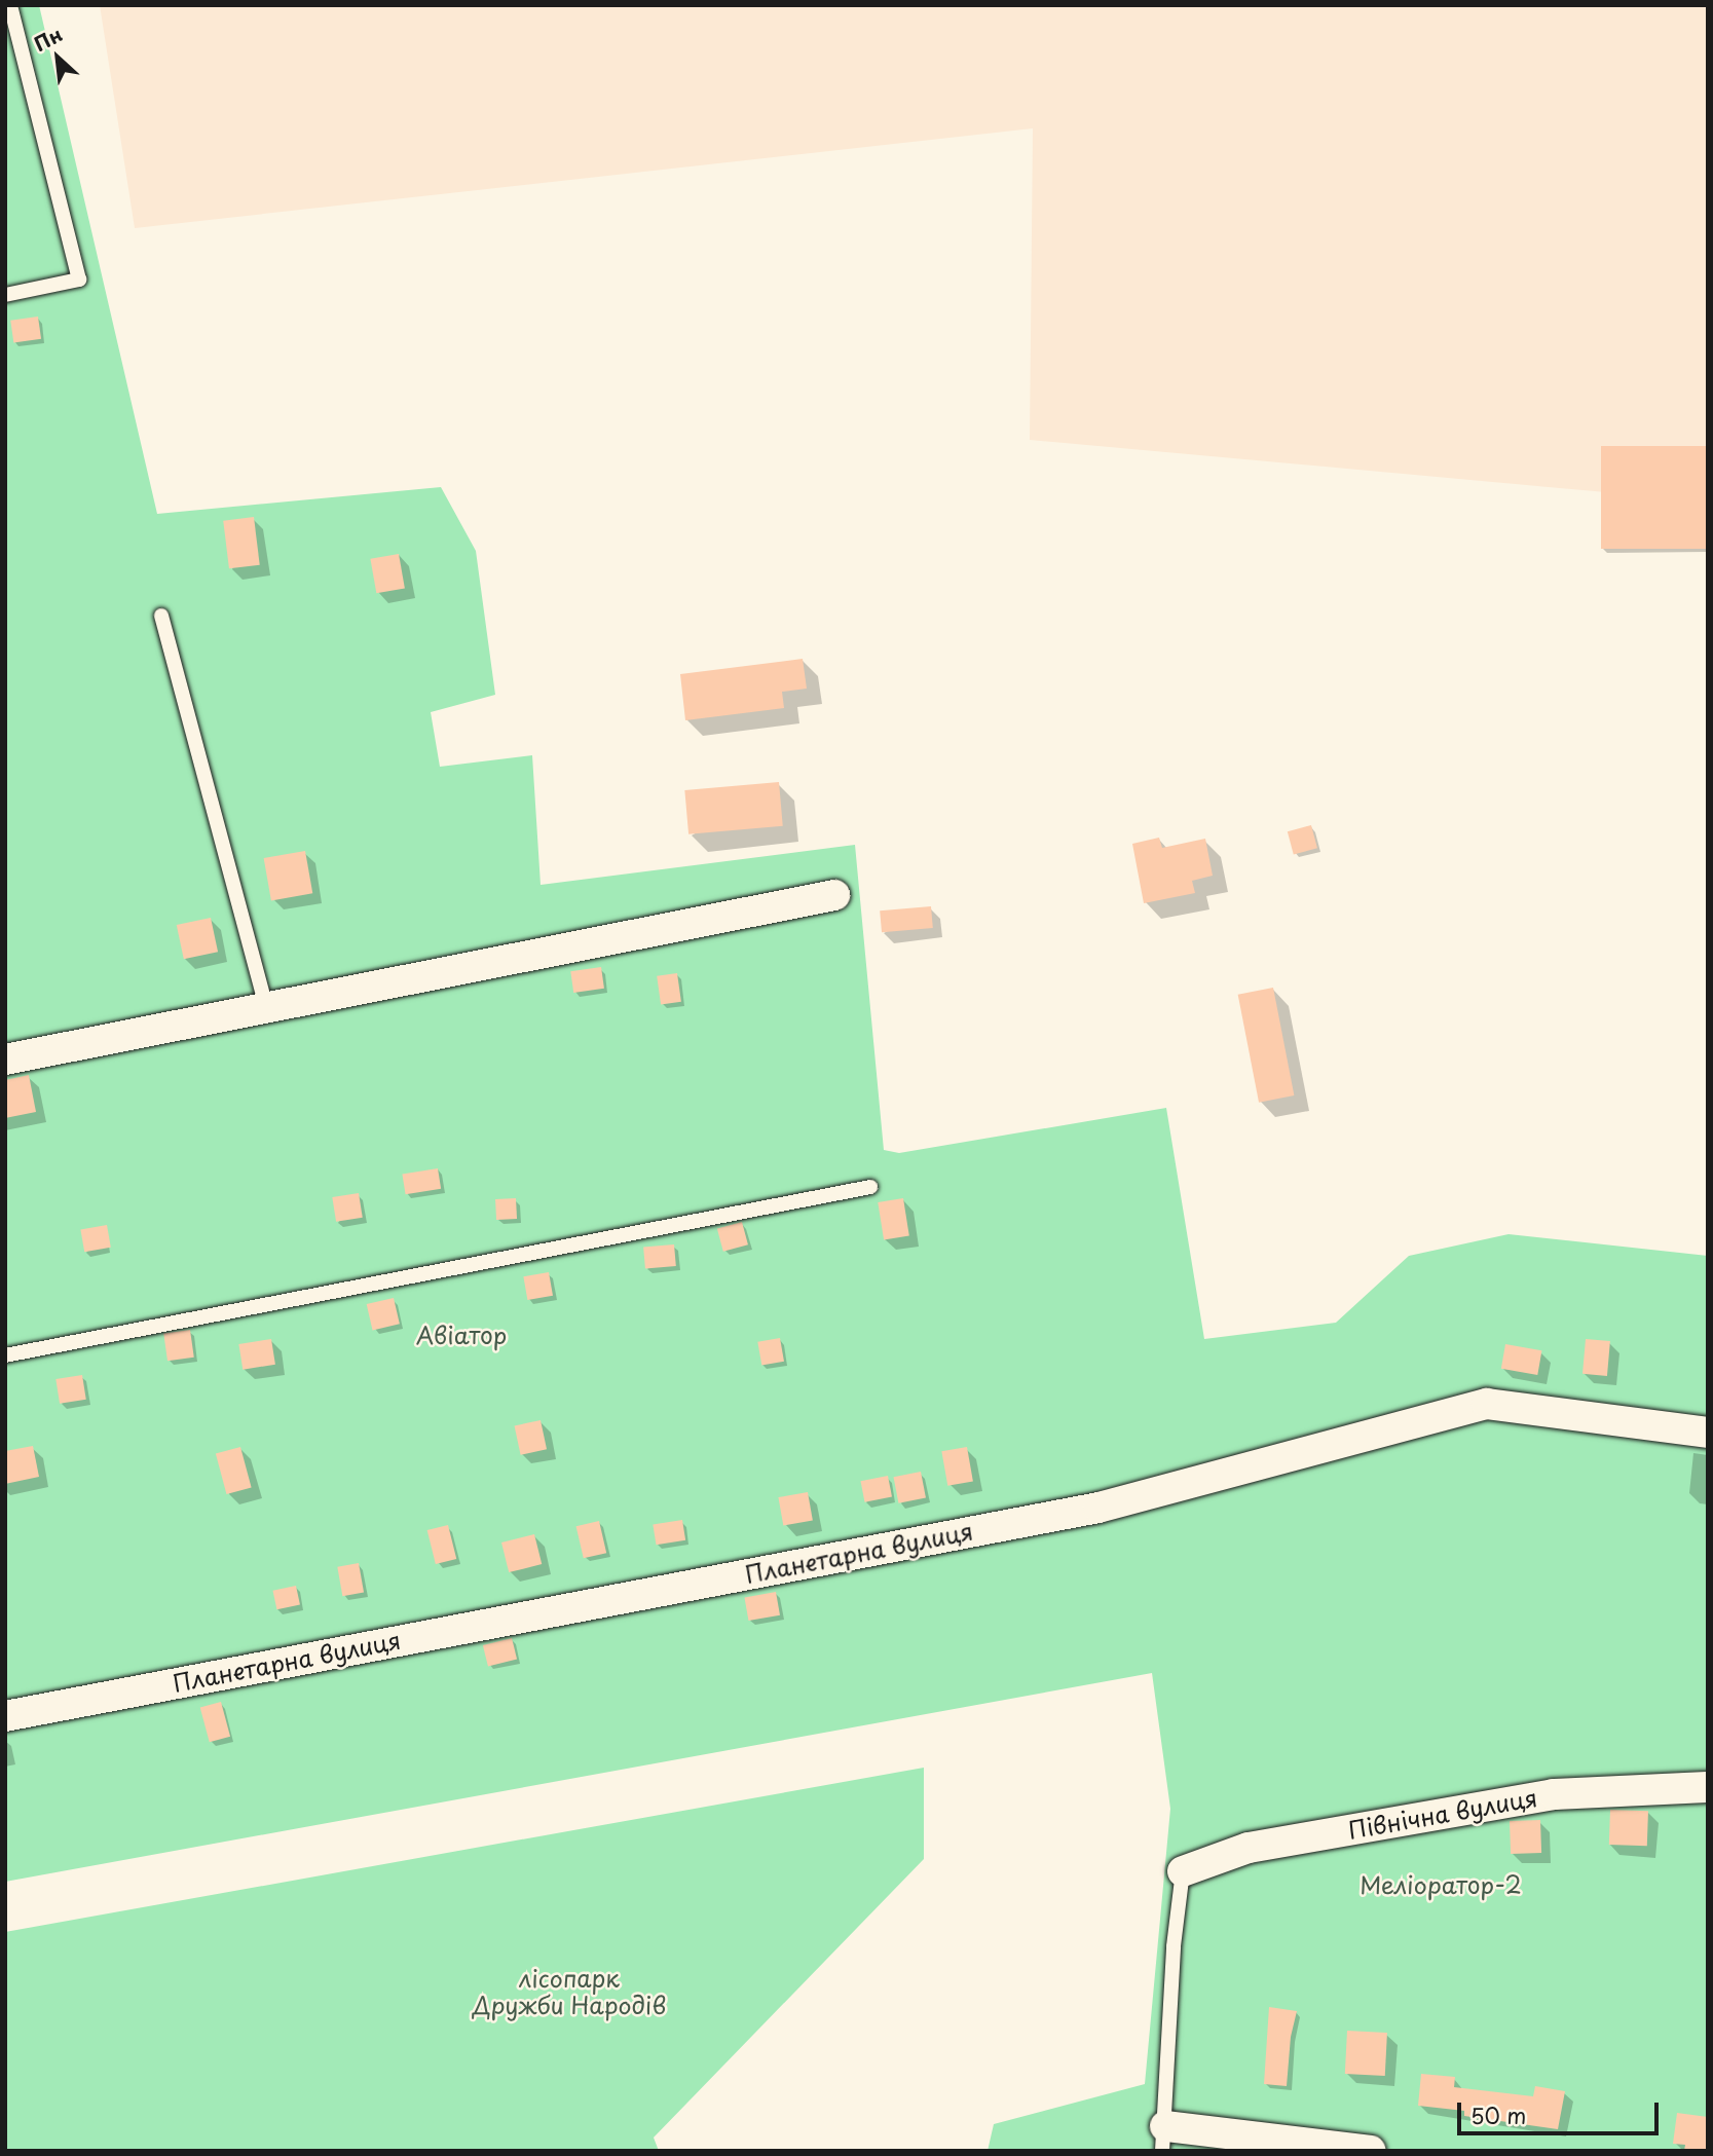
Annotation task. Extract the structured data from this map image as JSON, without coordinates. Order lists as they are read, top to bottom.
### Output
{
  "streets": {
    "street": ["Планетарна вулиця", "Північна вулиця"]
  },
  "parks": ["Авіатор", "Меліоратор-2", "лісопарк Дружби Народів"],
  "scale_bar": "50 m",
  "north": "top left"
}
